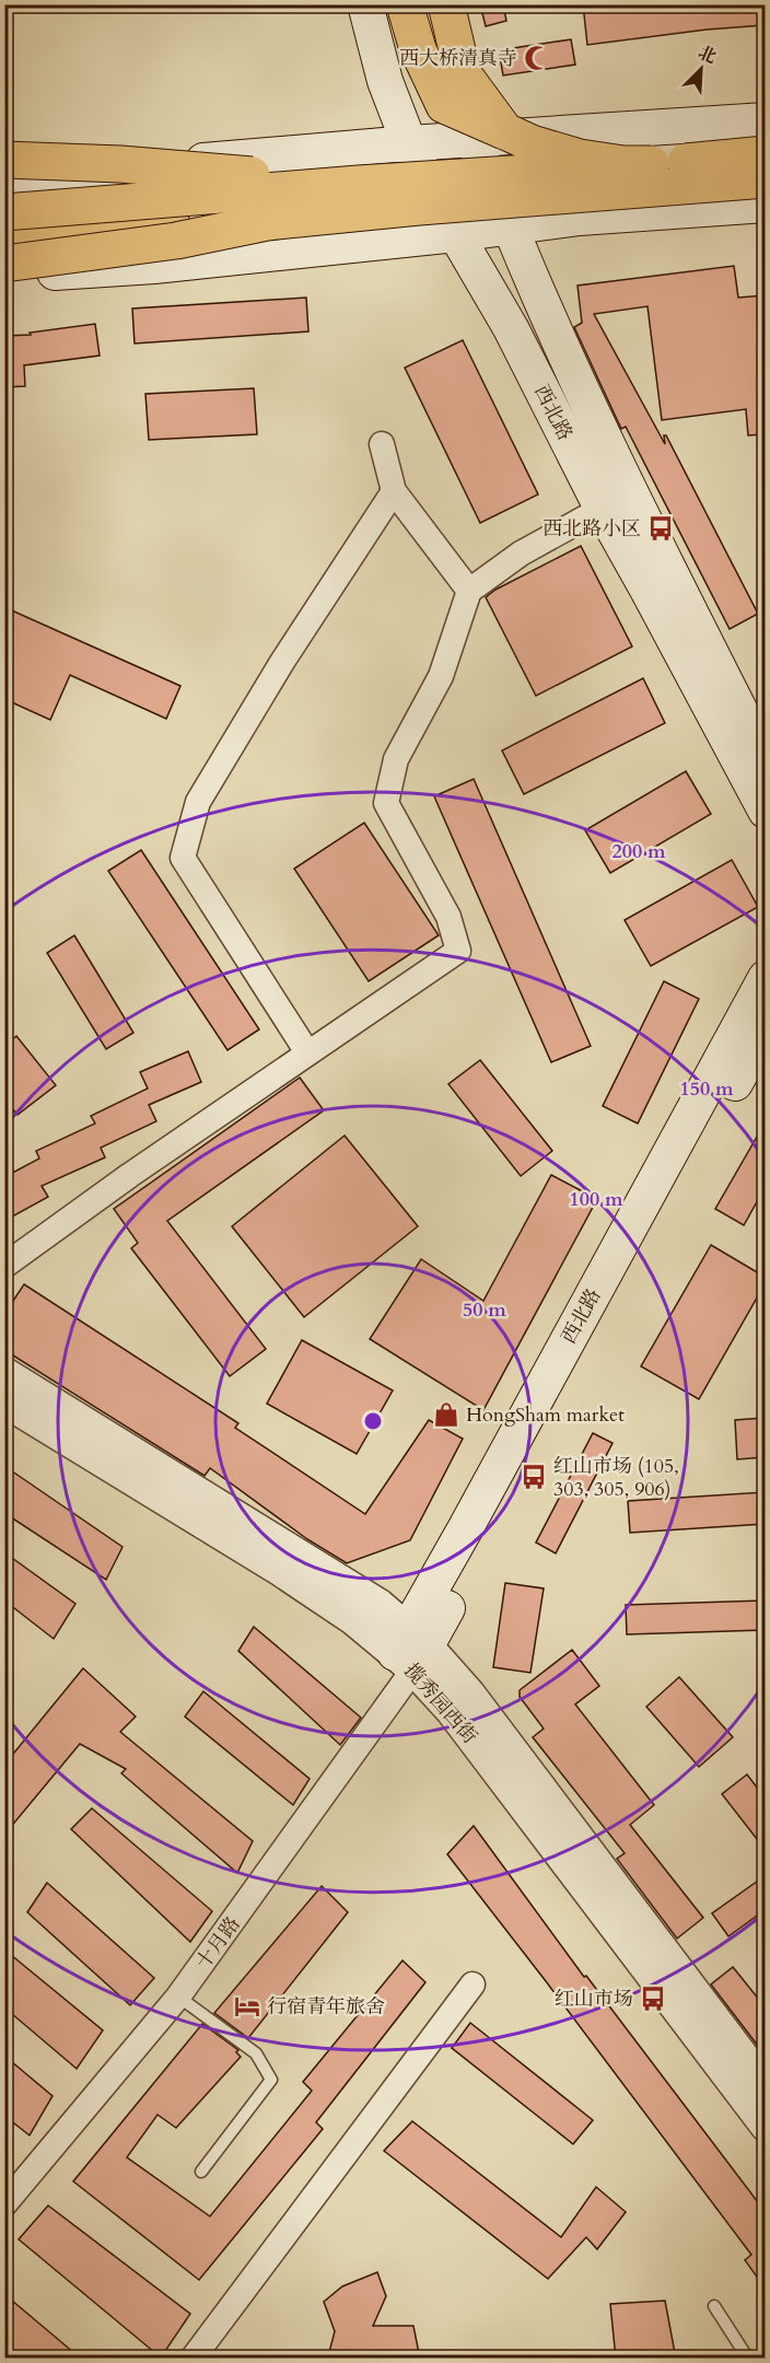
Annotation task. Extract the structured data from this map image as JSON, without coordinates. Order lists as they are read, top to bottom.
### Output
{
  "streets": {
    "main road": ["西北路"],
    "street": ["揽秀园西街", "十月路"]
  },
  "crossings": [
    ["西北路", "揽秀园西街"],
    ["西北路", "十月路"],
    ["揽秀园西街", "十月路"]
  ],
  "places": {
    "mosque": ["西大桥清真寺"],
    "bus stop": ["西北路小区", "红山市场 (105, 303, 305, 906)", "红山市场"],
    "shop": ["HongSham market"],
    "hotel": ["行宿青年旅舍"]
  },
  "north": "top right",
  "rings": [
    "200 m",
    "150 m",
    "100 m",
    "50 m"
  ]
}
